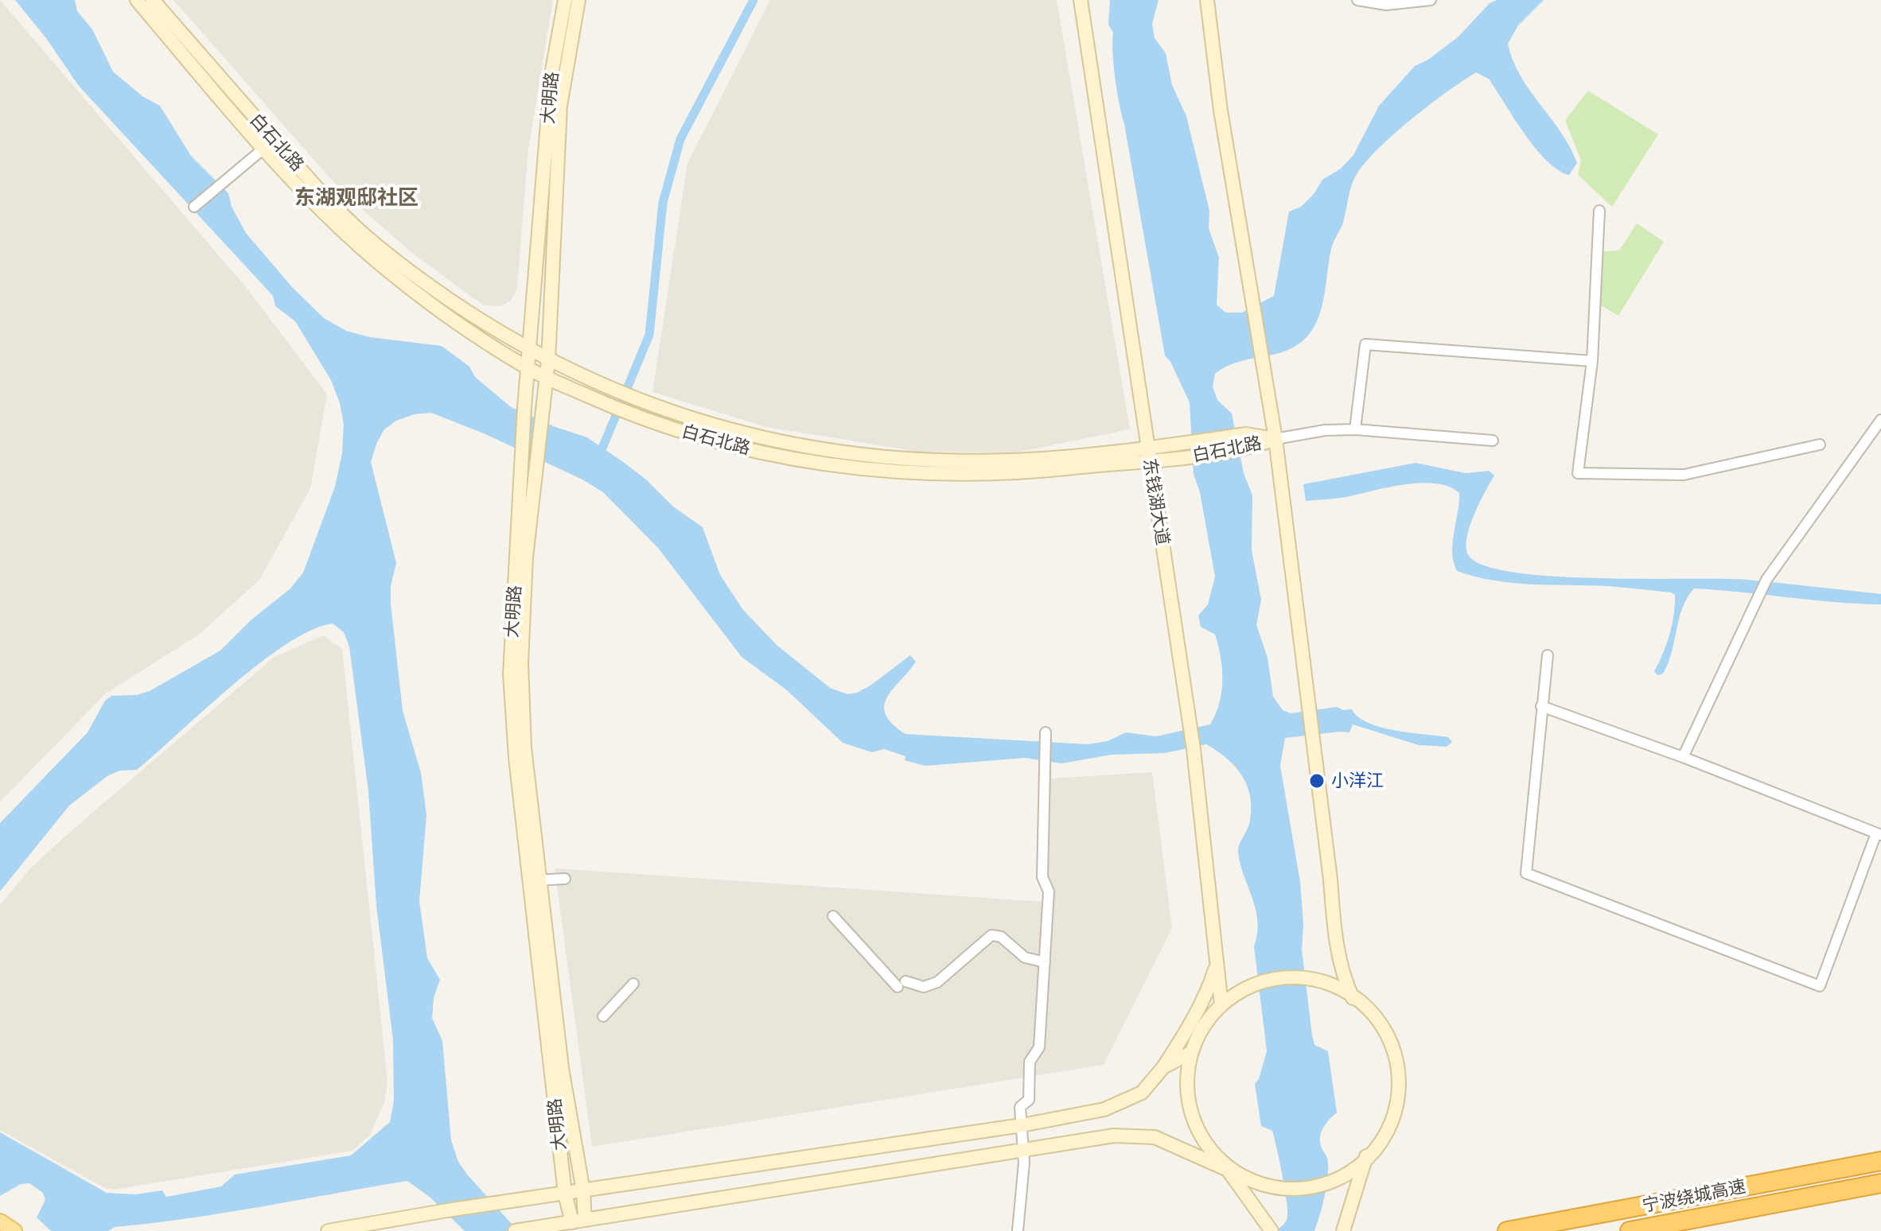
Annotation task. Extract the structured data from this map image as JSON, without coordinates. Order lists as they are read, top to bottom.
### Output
{
  "streets": {
    "highway": ["宁波绕城高速"],
    "main road": ["大明路", "白石北路", "东钱湖大道"]
  },
  "crossings": [
    ["大明路", "白石北路"],
    ["白石北路", "东钱湖大道"]
  ],
  "districts": ["东湖观邸社区"],
  "places": ["小洋江"]
}
